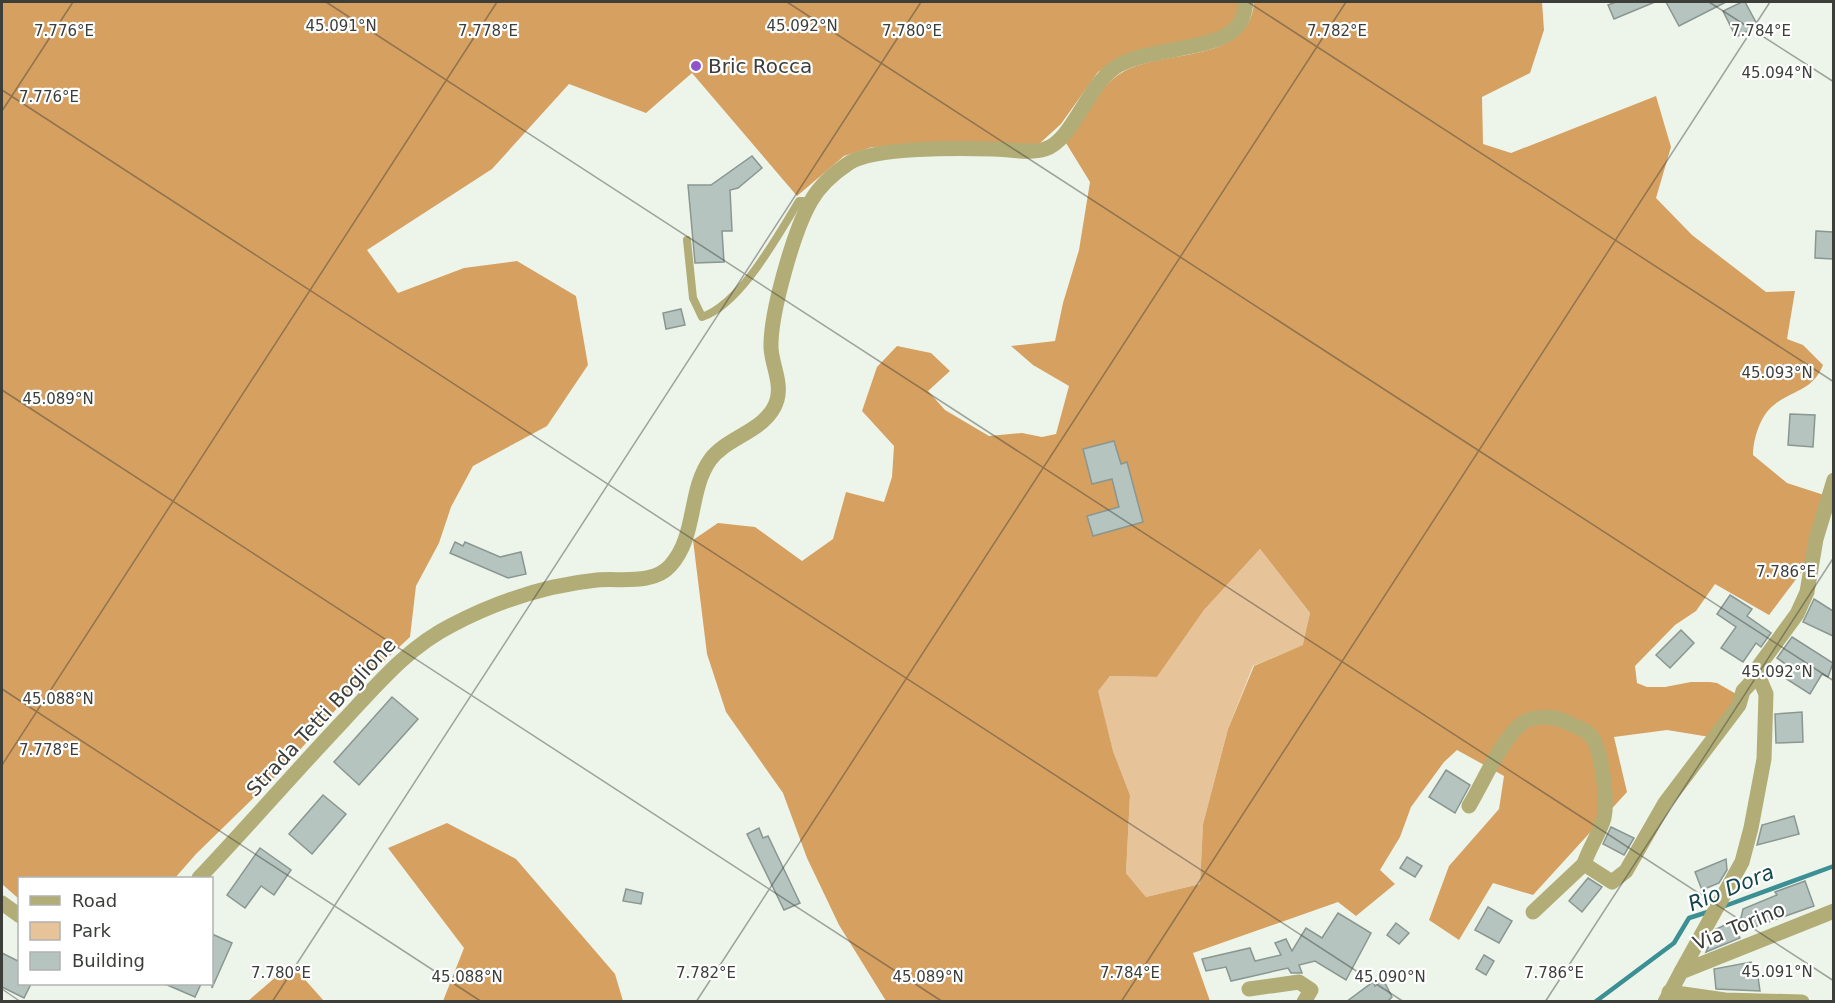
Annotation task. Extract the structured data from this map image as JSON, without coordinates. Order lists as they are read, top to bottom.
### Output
{
  "streets": {
    "street": ["Strada Tetti Boglione", "Via Torino"]
  },
  "water": ["Rio Dora"],
  "places": ["Bric Rocca"],
  "legend": ["Road", "Park", "Building"],
  "coordinates": [
    "45.091°N",
    "45.092°N",
    "7.776°E",
    "7.778°E",
    "7.780°E",
    "7.782°E",
    "7.784°E",
    "45.094°N",
    "45.093°N",
    "45.089°N",
    "7.786°E",
    "45.088°N",
    "45.090°N"
  ]
}
